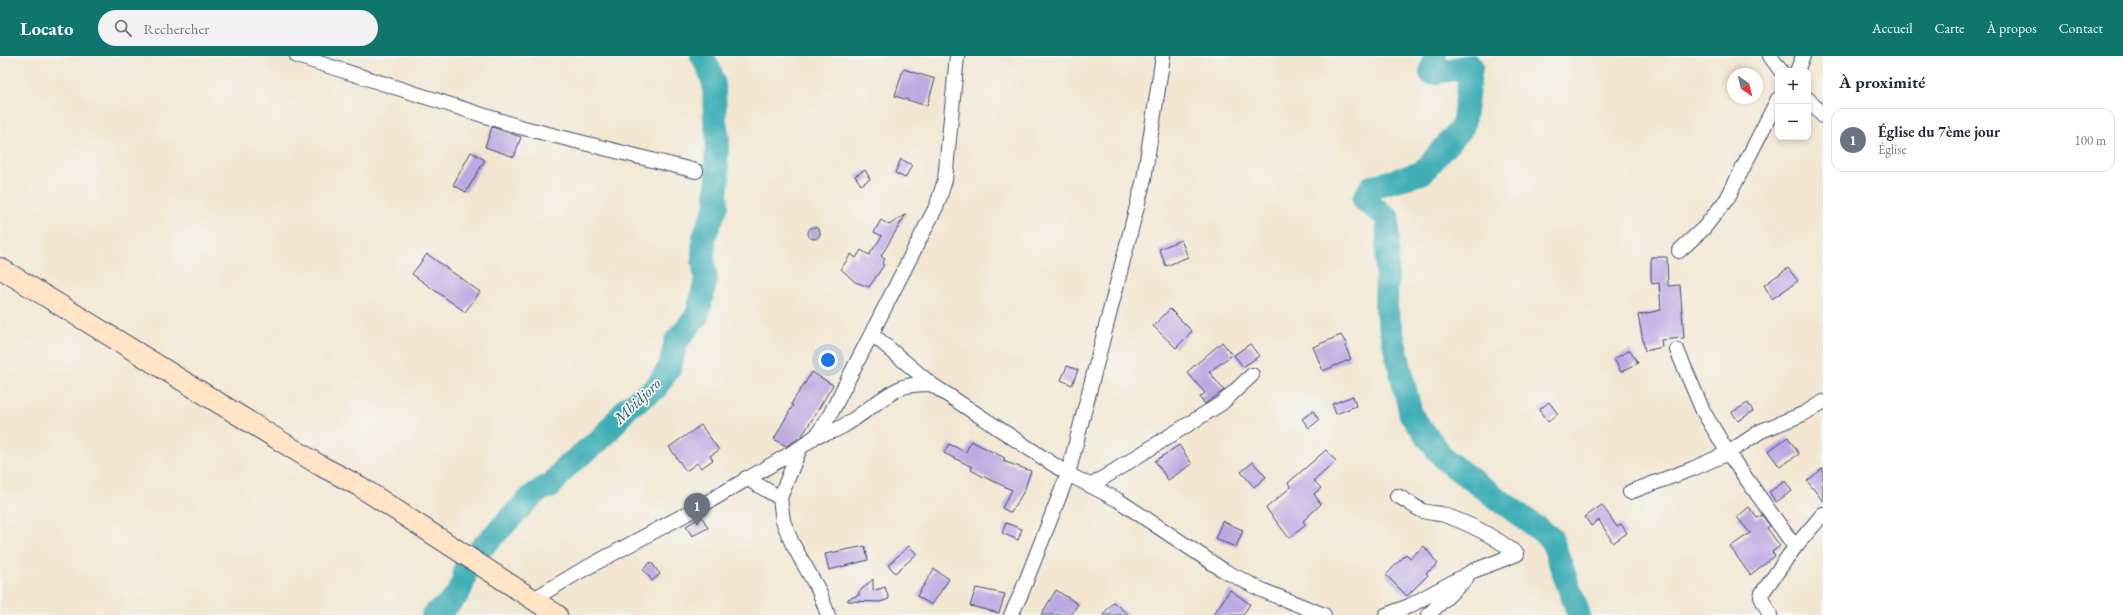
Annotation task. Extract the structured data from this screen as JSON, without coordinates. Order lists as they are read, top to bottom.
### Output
{
  "water": ["Mbidjoro"],
  "north": "bottom right",
  "page": {
    "header": "Locato",
    "search": "Rechercher",
    "nav": [
      "Accueil",
      "Carte",
      "À propos",
      "Contact"
    ],
    "heading": "À proximité",
    "map_buttons": ["+", "−"],
    "list": [
      {
        "mark": "1",
        "name": "Église du 7ème jour",
        "note": "Église",
        "value": "100 m"
      }
    ],
    "pins": "1"
  }
}
